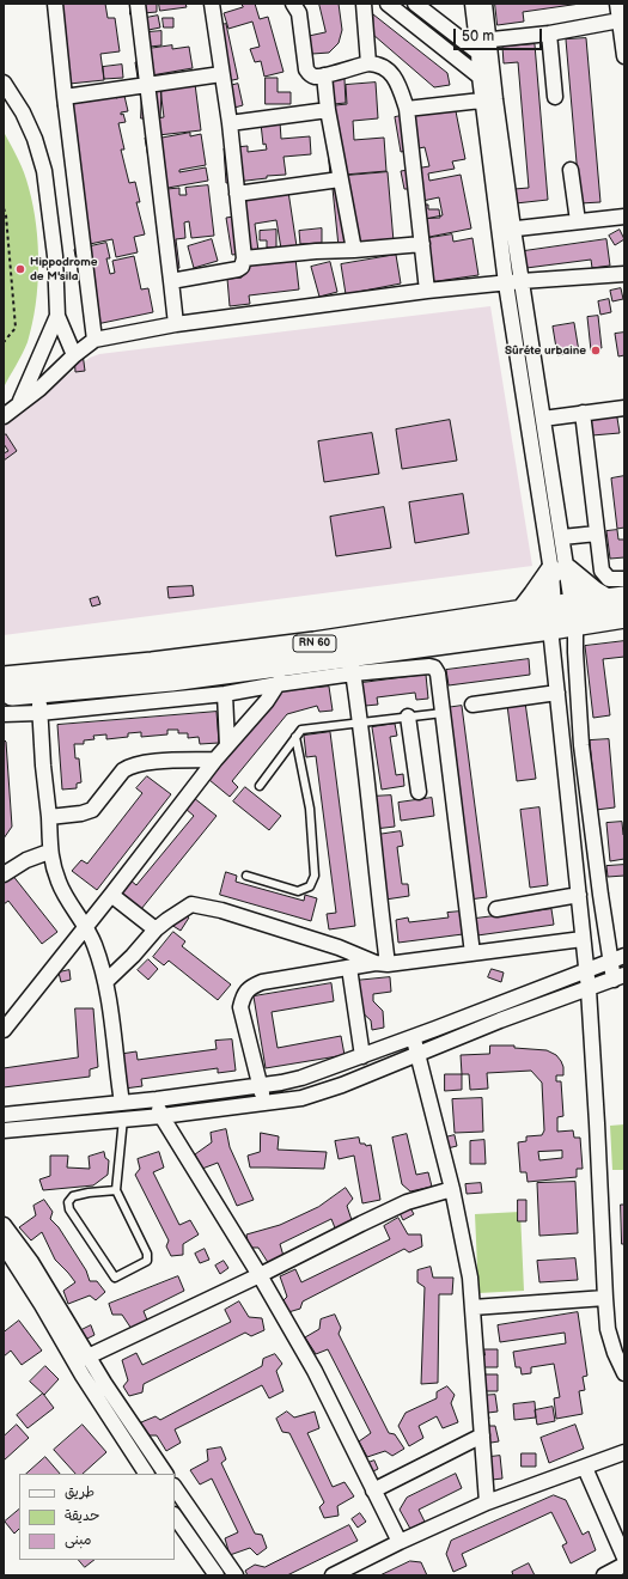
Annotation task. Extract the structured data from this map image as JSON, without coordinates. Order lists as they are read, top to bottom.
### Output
{
  "streets": {
    "main road": ["RN 60"]
  },
  "places": ["Hippodrome de M'sila", "Sûréte urbaine"],
  "legend": ["طريق", "حديقة", "مبنى"],
  "scale_bar": "50 m"
}
